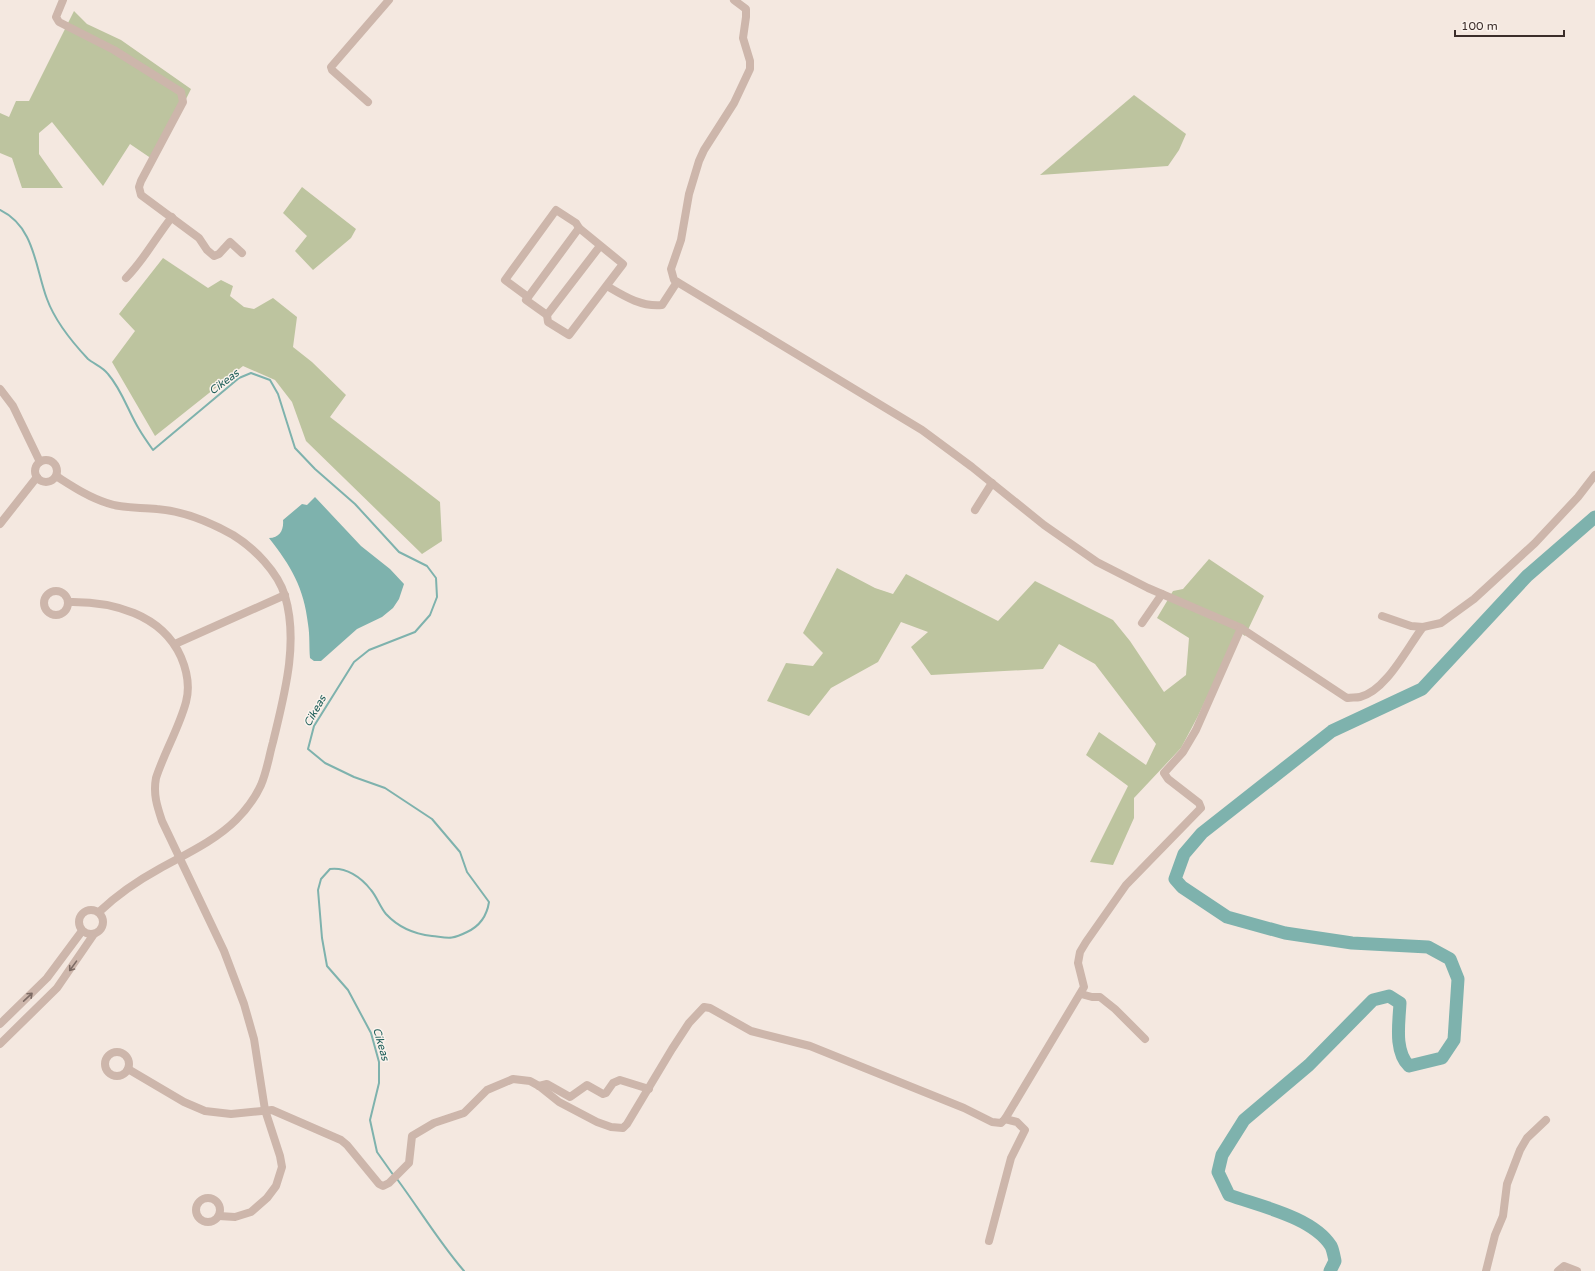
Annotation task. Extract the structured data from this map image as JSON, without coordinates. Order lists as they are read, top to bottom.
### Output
{
  "water": ["Cikeas"],
  "scale_bar": "100 m"
}
